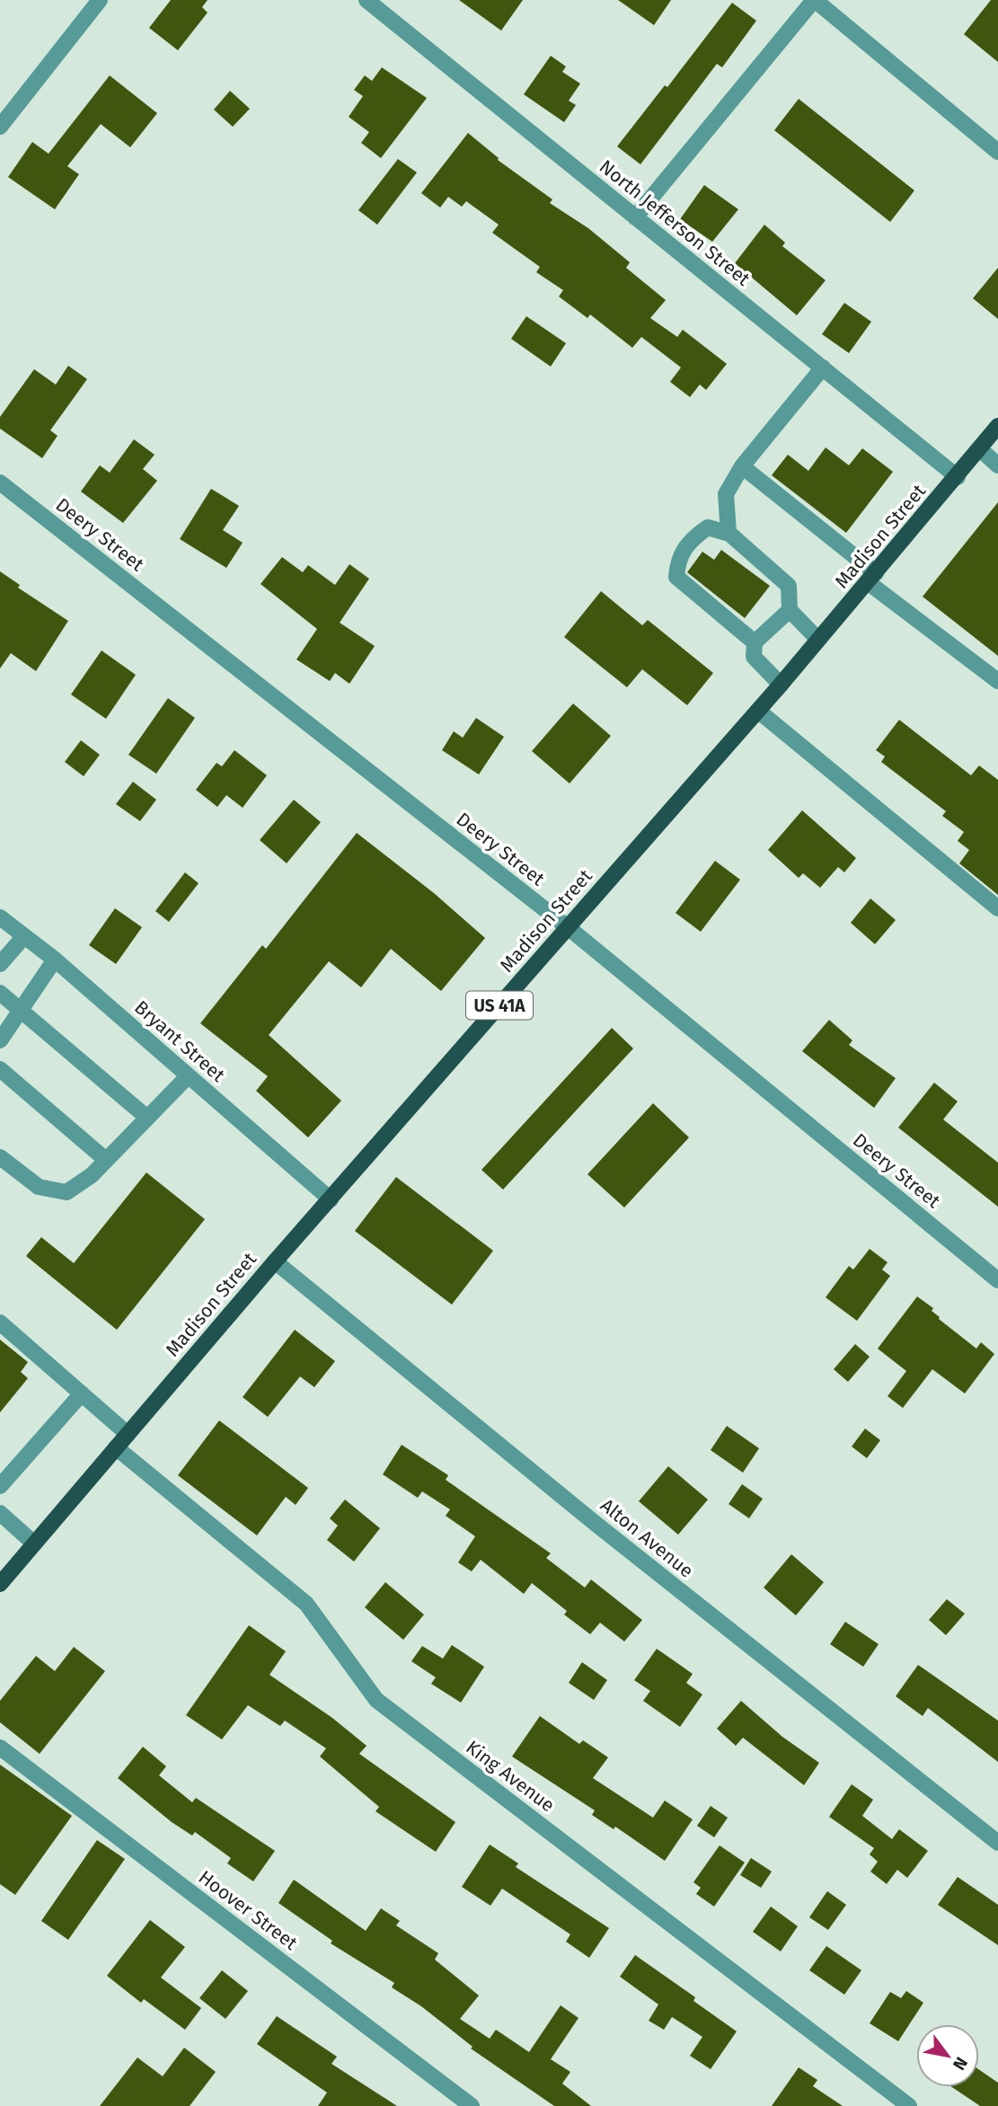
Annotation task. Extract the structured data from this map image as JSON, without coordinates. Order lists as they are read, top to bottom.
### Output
{
  "streets": {
    "main road": ["Madison Street", "US 41A"],
    "street": [
      "North Jefferson Street",
      "Deery Street",
      "Bryant Street",
      "Alton Avenue",
      "King Avenue",
      "Hoover Street"
    ]
  },
  "crossings": [
    ["North Jefferson Street", "Madison Street"],
    ["Deery Street", "Madison Street"],
    ["Madison Street", "Bryant Street"],
    ["Madison Street", "Alton Avenue"],
    ["Madison Street", "King Avenue"]
  ],
  "north": "bottom right"
}
